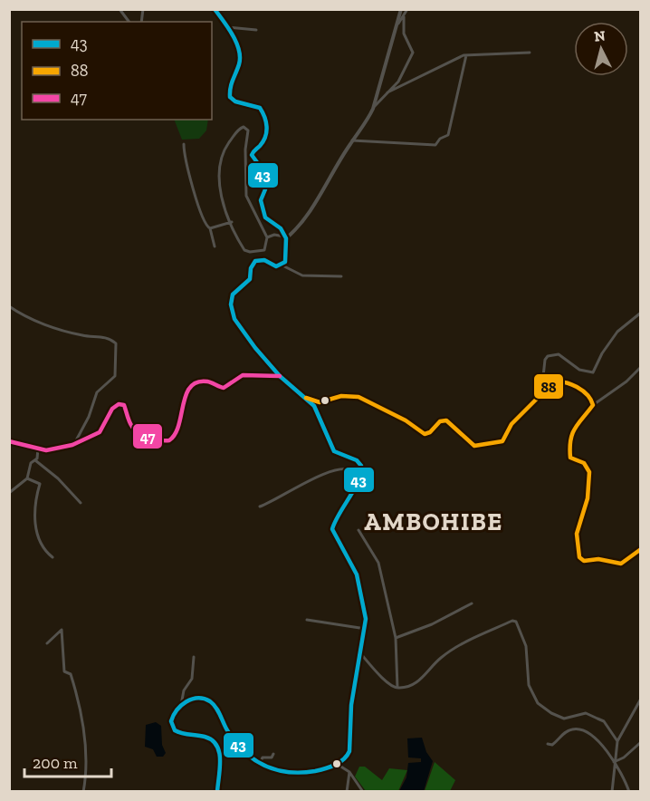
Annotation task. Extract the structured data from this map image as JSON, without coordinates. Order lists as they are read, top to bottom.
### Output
{
  "districts": ["AMBOHIBE"],
  "lines": ["transit line 43", "transit line 47", "transit line 88"],
  "legend": ["43", "88", "47"],
  "scale_bar": "200 m",
  "north": "top"
}
